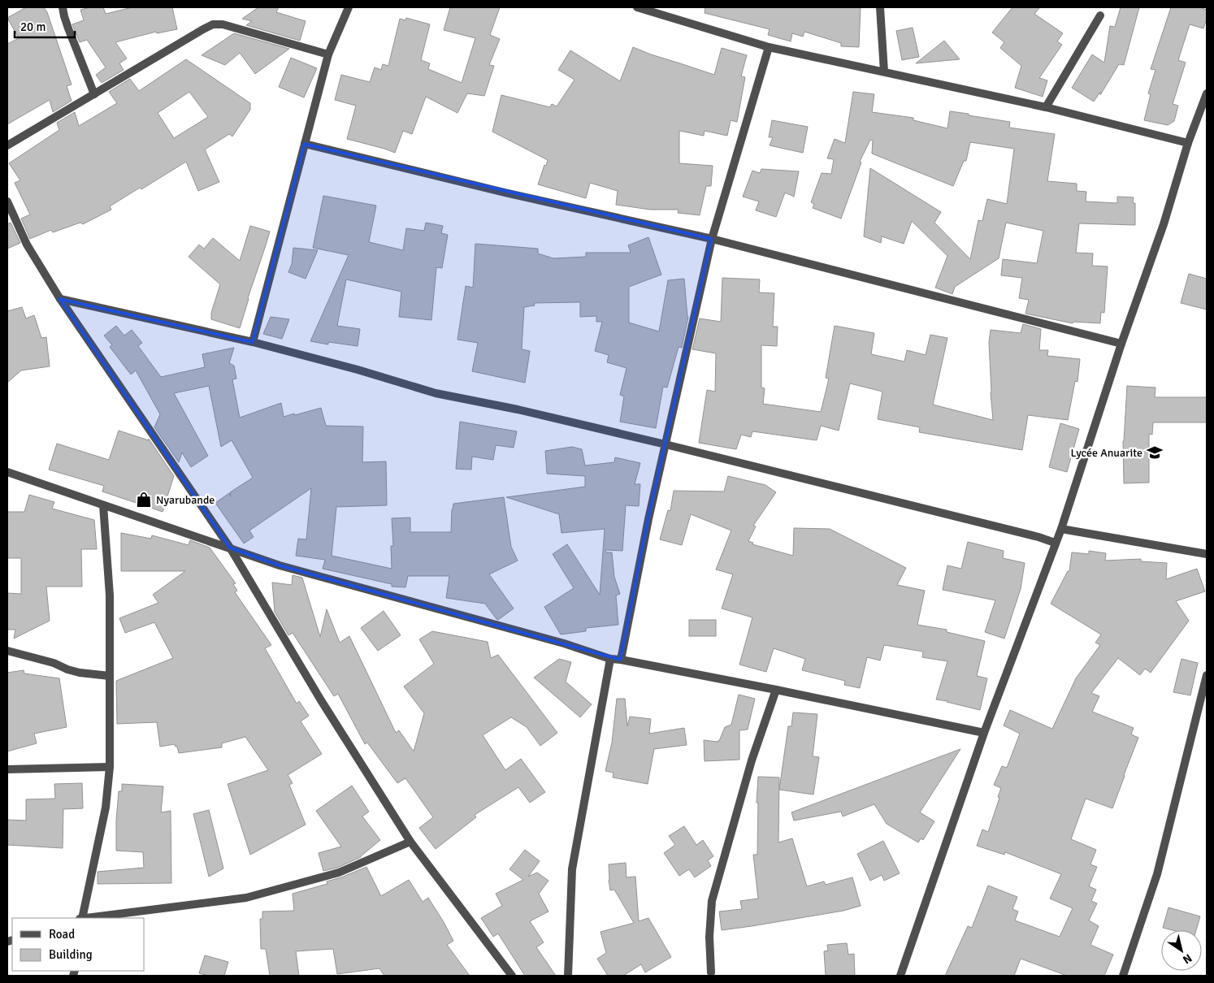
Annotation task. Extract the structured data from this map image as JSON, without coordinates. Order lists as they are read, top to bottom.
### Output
{
  "places": {
    "school or university": ["Lycée Anuarite"],
    "shop": ["Nyarubande"]
  },
  "legend": ["Road", "Building"],
  "scale_bar": "20 m",
  "north": "bottom right"
}
